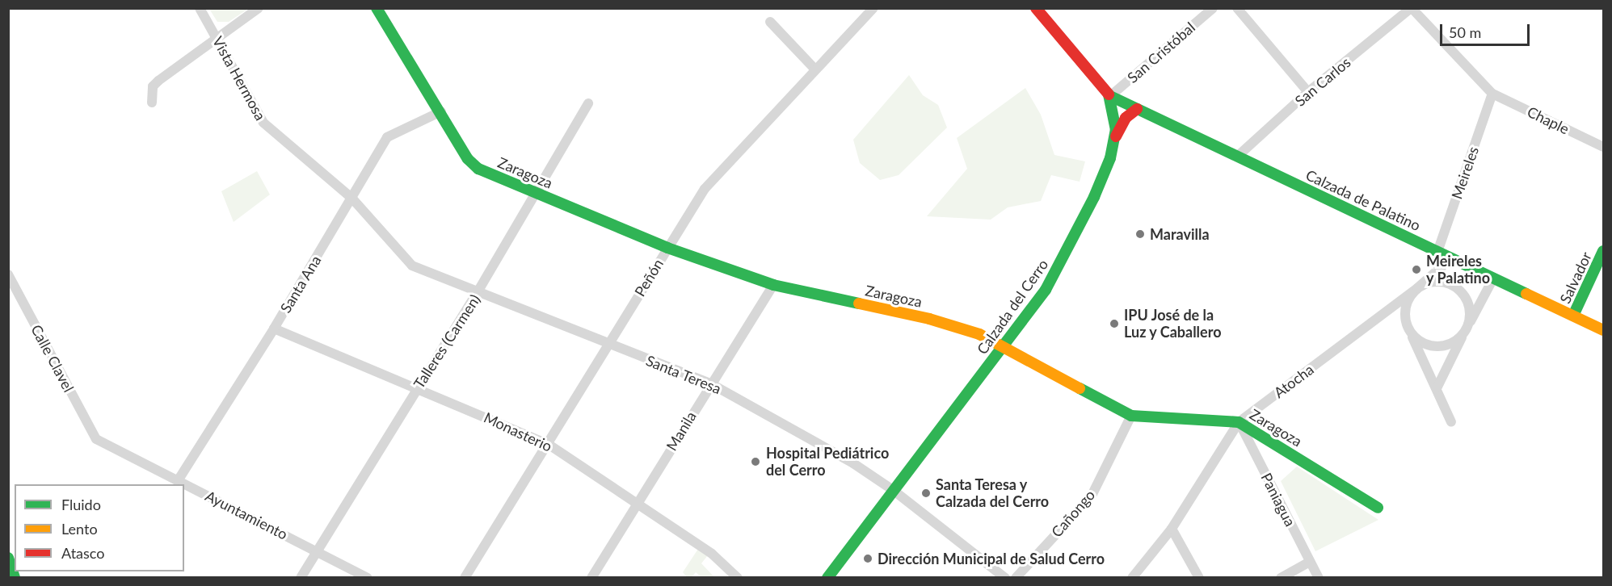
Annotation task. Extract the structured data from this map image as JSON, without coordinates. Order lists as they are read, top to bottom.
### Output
{
  "streets": {
    "street": [
      "San Cristóbal",
      "Vista Hermosa",
      "San Carlos",
      "Chaple",
      "Zaragoza",
      "Meireles",
      "Calzada de Palatino",
      "Peñón",
      "Salvador",
      "Santa Ana",
      "Calzada del Cerro",
      "Talleres (Carmen)",
      "Calle Clavel",
      "Santa Teresa",
      "Atocha",
      "Manila",
      "Monasterio",
      "Paniagua",
      "Cañongo",
      "Ayuntamiento"
    ]
  },
  "crossings": [
    ["San Cristóbal", "Calzada de Palatino"],
    ["San Cristóbal", "Calzada del Cerro"],
    ["Vista Hermosa", "Santa Ana"],
    ["Vista Hermosa", "Santa Teresa"],
    ["San Carlos", "Calzada de Palatino"],
    ["Chaple", "Meireles"],
    ["Zaragoza", "Peñón"],
    ["Zaragoza", "Santa Ana"],
    ["Zaragoza", "Calzada del Cerro"],
    ["Zaragoza", "Talleres (Carmen)"],
    ["Zaragoza", "Atocha"],
    ["Zaragoza", "Manila"],
    ["Zaragoza", "Paniagua"],
    ["Zaragoza", "Cañongo"],
    ["Meireles", "Calzada de Palatino"],
    ["Calzada de Palatino", "Salvador"],
    ["Calzada de Palatino", "Calzada del Cerro"],
    ["Calzada de Palatino", "Atocha"],
    ["Peñón", "Santa Teresa"],
    ["Peñón", "Monasterio"],
    ["Santa Ana", "Santa Teresa"],
    ["Santa Ana", "Monasterio"],
    ["Santa Ana", "Ayuntamiento"],
    ["Calzada del Cerro", "Santa Teresa"],
    ["Talleres (Carmen)", "Santa Teresa"],
    ["Talleres (Carmen)", "Monasterio"],
    ["Talleres (Carmen)", "Ayuntamiento"],
    ["Calle Clavel", "Ayuntamiento"],
    ["Santa Teresa", "Manila"],
    ["Atocha", "Paniagua"],
    ["Manila", "Monasterio"]
  ],
  "places": [
    "Maravilla",
    "Meireles y Palatino",
    "IPU José de la Luz y Caballero",
    "Hospital Pediátrico del Cerro",
    "Santa Teresa y Calzada del Cerro",
    "Dirección Municipal de Salud Cerro"
  ],
  "legend": ["Fluido", "Lento", "Atasco"],
  "scale_bar": "50 m"
}
